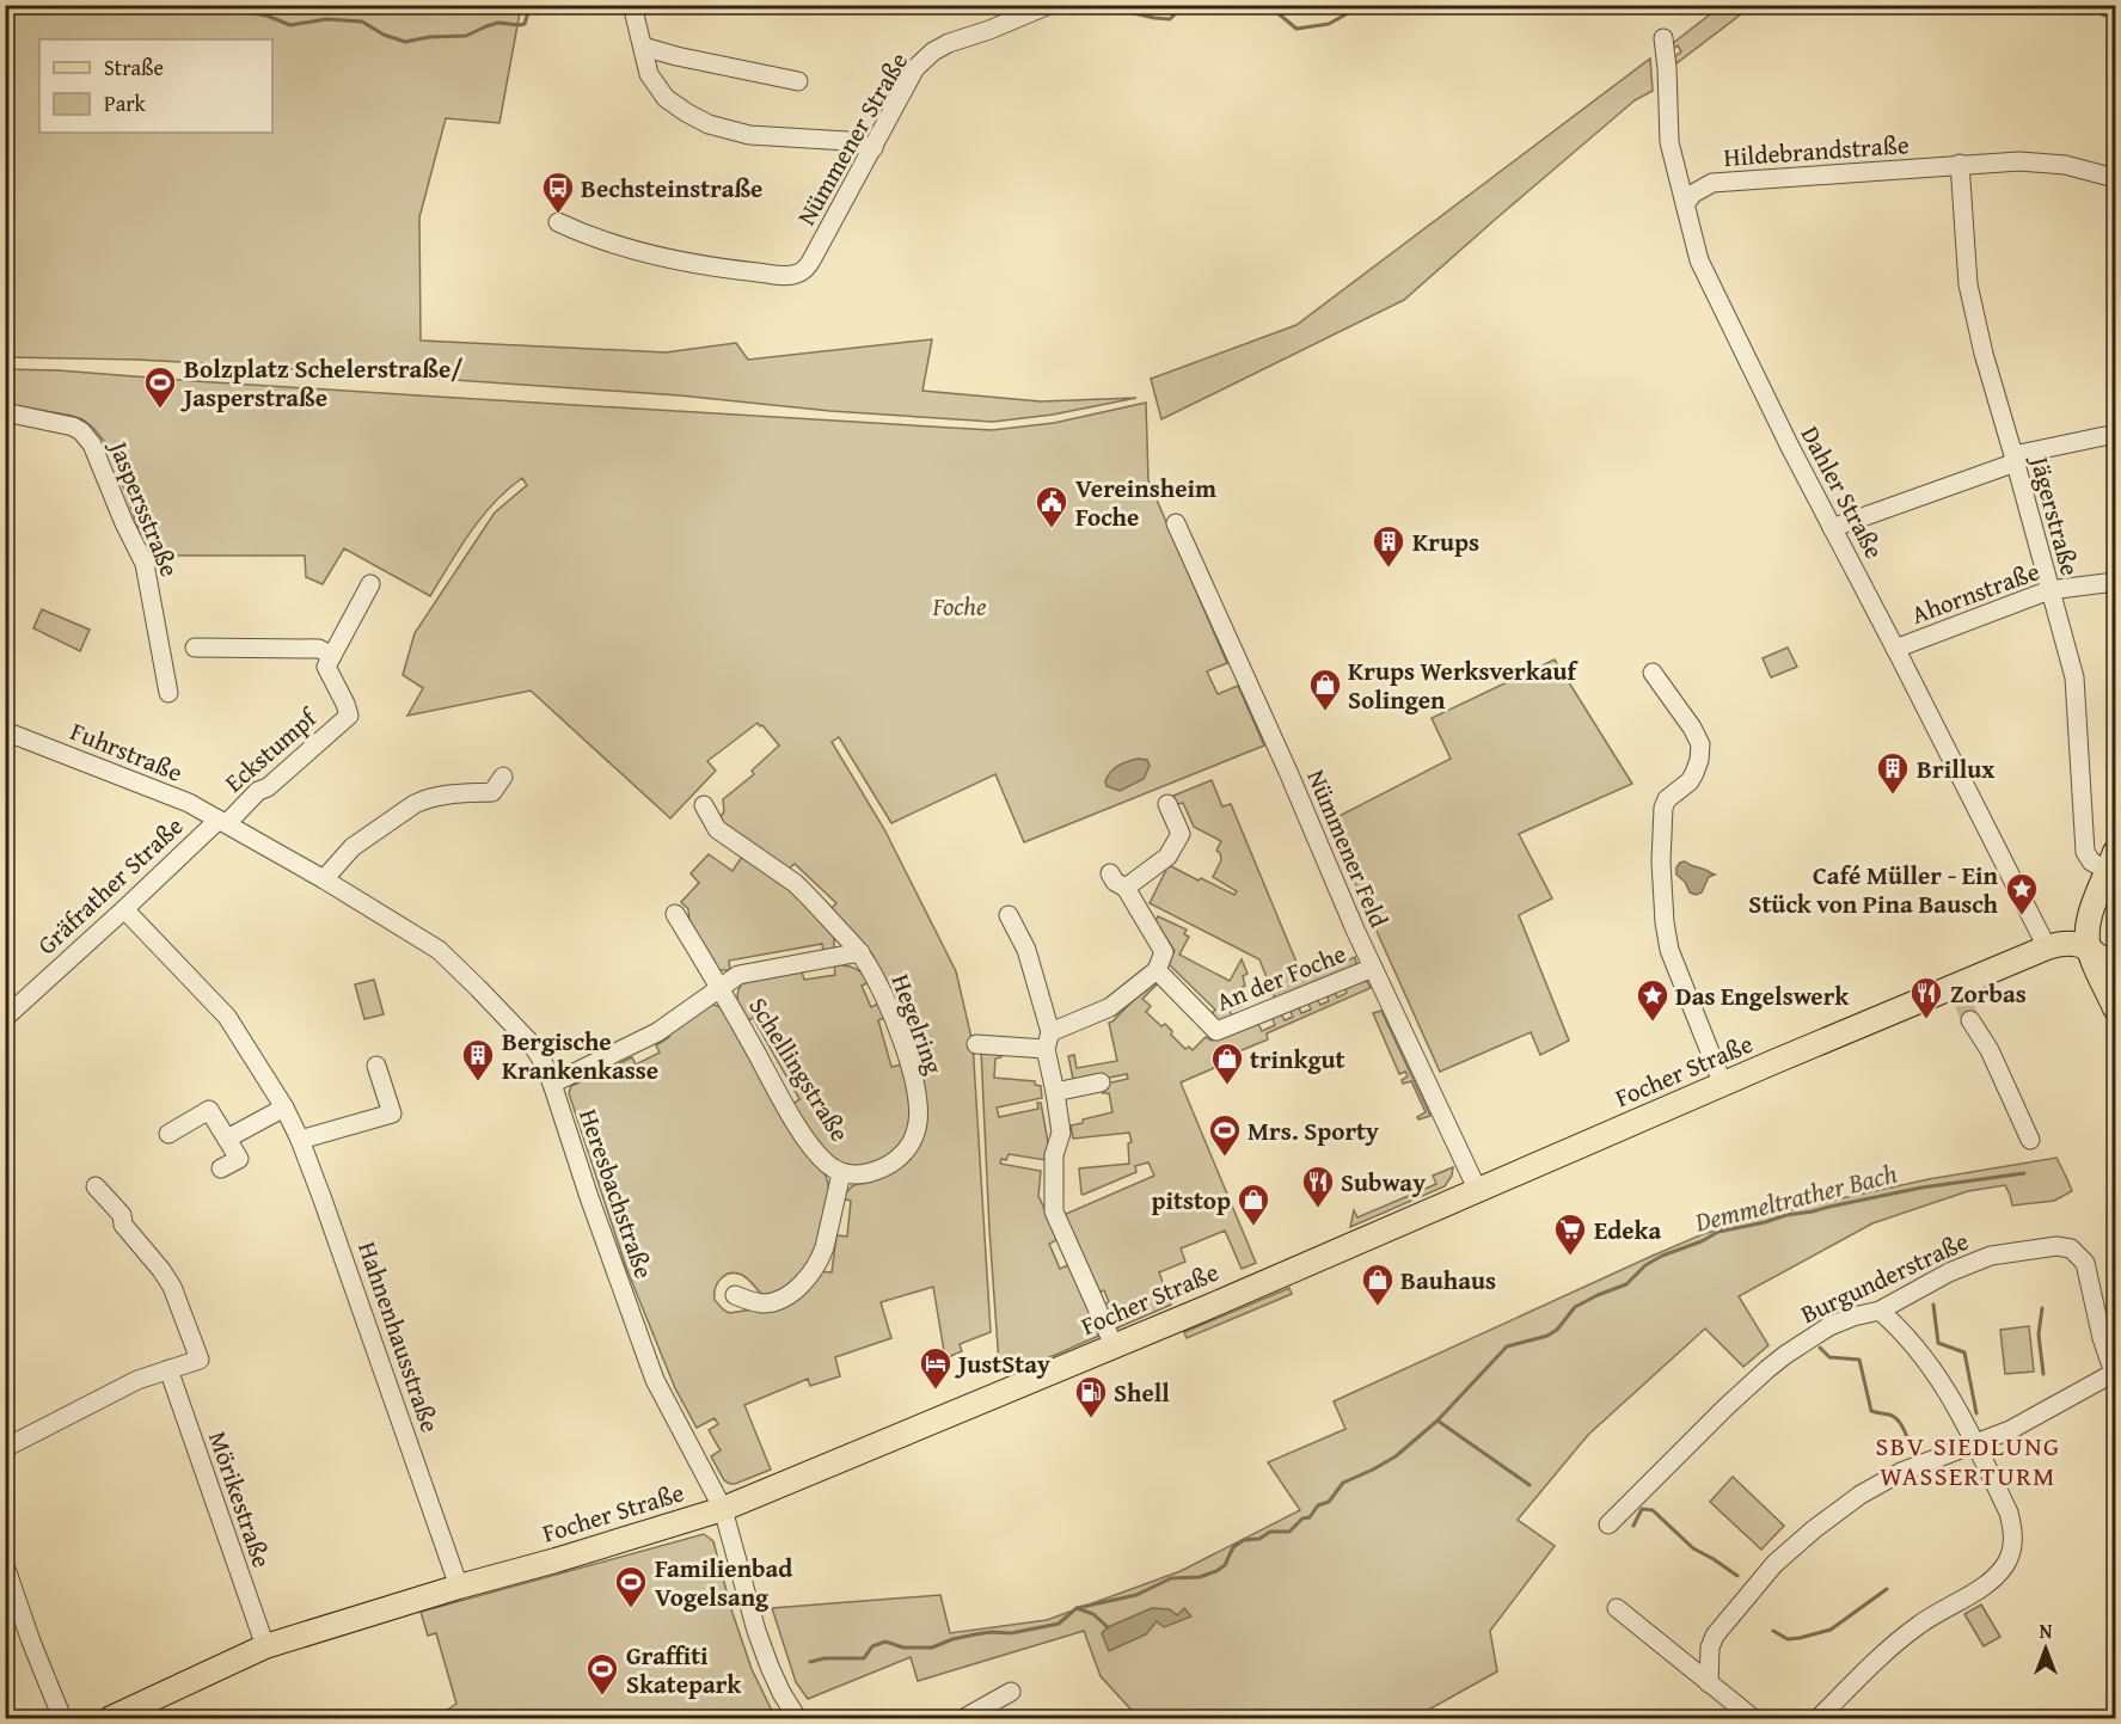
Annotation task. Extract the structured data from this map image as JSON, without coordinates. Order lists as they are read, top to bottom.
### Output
{
  "streets": {
    "main road": ["Focher Straße"],
    "street": [
      "Nümmener Straße",
      "Hildebrandstraße",
      "Dahler Straße",
      "Jaspersstraße",
      "Jägerstraße",
      "Ahornstraße",
      "Eckstumpf",
      "Fuhrstraße",
      "Nümmener Feld",
      "Gräfrather Straße",
      "An der Foche",
      "Hegelring",
      "Schellingstraße",
      "Heresbachstraße",
      "Burgunderstraße",
      "Hahnenhausstraße",
      "Mörikestraße"
    ]
  },
  "crossings": [
    ["Hildebrandstraße", "Dahler Straße"],
    ["Hildebrandstraße", "Jägerstraße"],
    ["Dahler Straße", "Ahornstraße"],
    ["Dahler Straße", "Focher Straße"],
    ["Jägerstraße", "Ahornstraße"],
    ["Eckstumpf", "Fuhrstraße"],
    ["Eckstumpf", "Gräfrather Straße"],
    ["Eckstumpf", "Heresbachstraße"],
    ["Fuhrstraße", "Gräfrather Straße"],
    ["Fuhrstraße", "Heresbachstraße"],
    ["Nümmener Feld", "An der Foche"],
    ["Nümmener Feld", "Focher Straße"],
    ["Gräfrather Straße", "Heresbachstraße"],
    ["Gräfrather Straße", "Hahnenhausstraße"],
    ["Hegelring", "Schellingstraße"],
    ["Focher Straße", "Heresbachstraße"],
    ["Focher Straße", "Hahnenhausstraße"],
    ["Focher Straße", "Mörikestraße"]
  ],
  "districts": ["SBV SIEDLUNG WASSERTURM"],
  "water": ["Demmeltrather Bach"],
  "parks": ["Foche"],
  "places": {
    "bus stop": ["Bechsteinstraße"],
    "sports": [
      "Bolzplatz Schelerstraße/ Jasperstraße",
      "Mrs. Sporty",
      "Familienbad Vogelsang",
      "Graffiti Skatepark"
    ],
    "public building": ["Vereinsheim Foche"],
    "building": ["Krups", "Brillux", "Bergische Krankenkasse"],
    "shop": [
      "Krups Werksverkauf Solingen",
      "trinkgut",
      "pitstop",
      "Bauhaus"
    ],
    "place": ["Café Müller - Ein Stück von Pina Bausch", "Das Engelswerk"],
    "restaurant": ["Zorbas", "Subway"],
    "supermarket": ["Edeka"],
    "hotel": ["JustStay"],
    "fuel station": ["Shell"]
  },
  "legend": ["Straße", "Park"],
  "north": "top"
}
